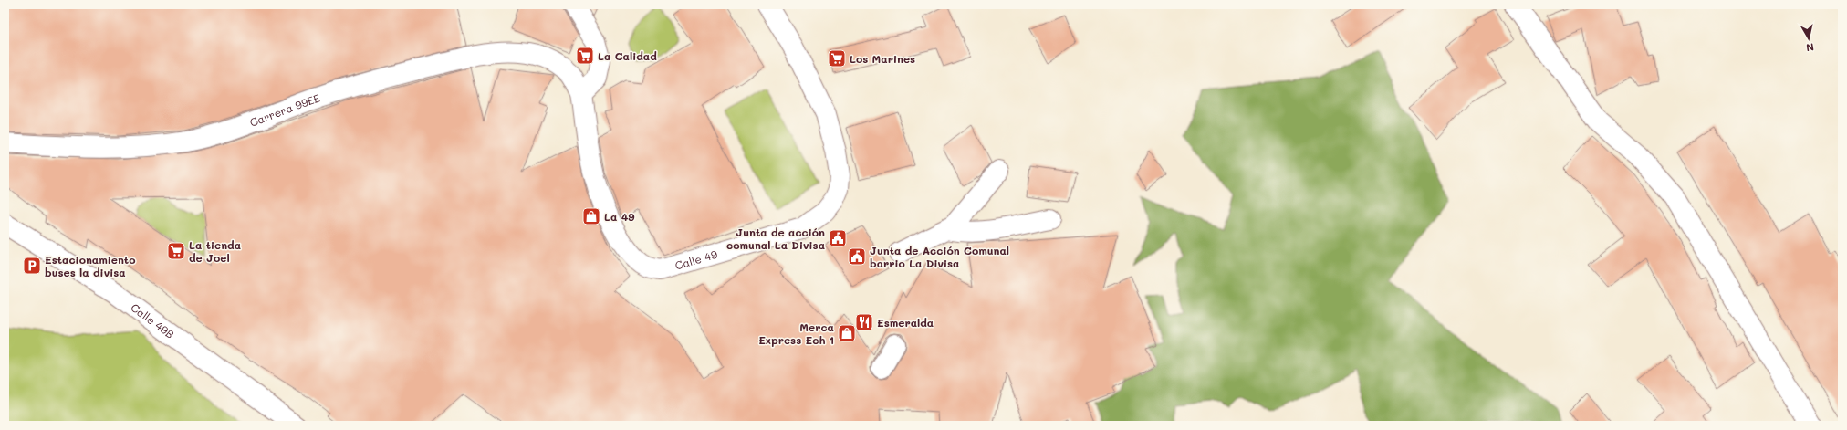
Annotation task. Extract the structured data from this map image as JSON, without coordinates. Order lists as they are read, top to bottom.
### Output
{
  "streets": {
    "street": ["Carrera 99EE", "Calle 49", "Calle 49B"]
  },
  "crossings": [
    ["Carrera 99EE", "Calle 49"]
  ],
  "places": {
    "supermarket": ["La Calidad", "Los Marines", "La tienda de Joel"],
    "shop": ["La 49", "Merca Express Ech 1"],
    "public building": ["Junta de acción comunal La Divisa", "Junta de Acción Comunal barrio La Divisa"],
    "parking": ["Estacionamiento buses la divisa"],
    "restaurant": ["Esmeralda"]
  },
  "north": "bottom"
}
